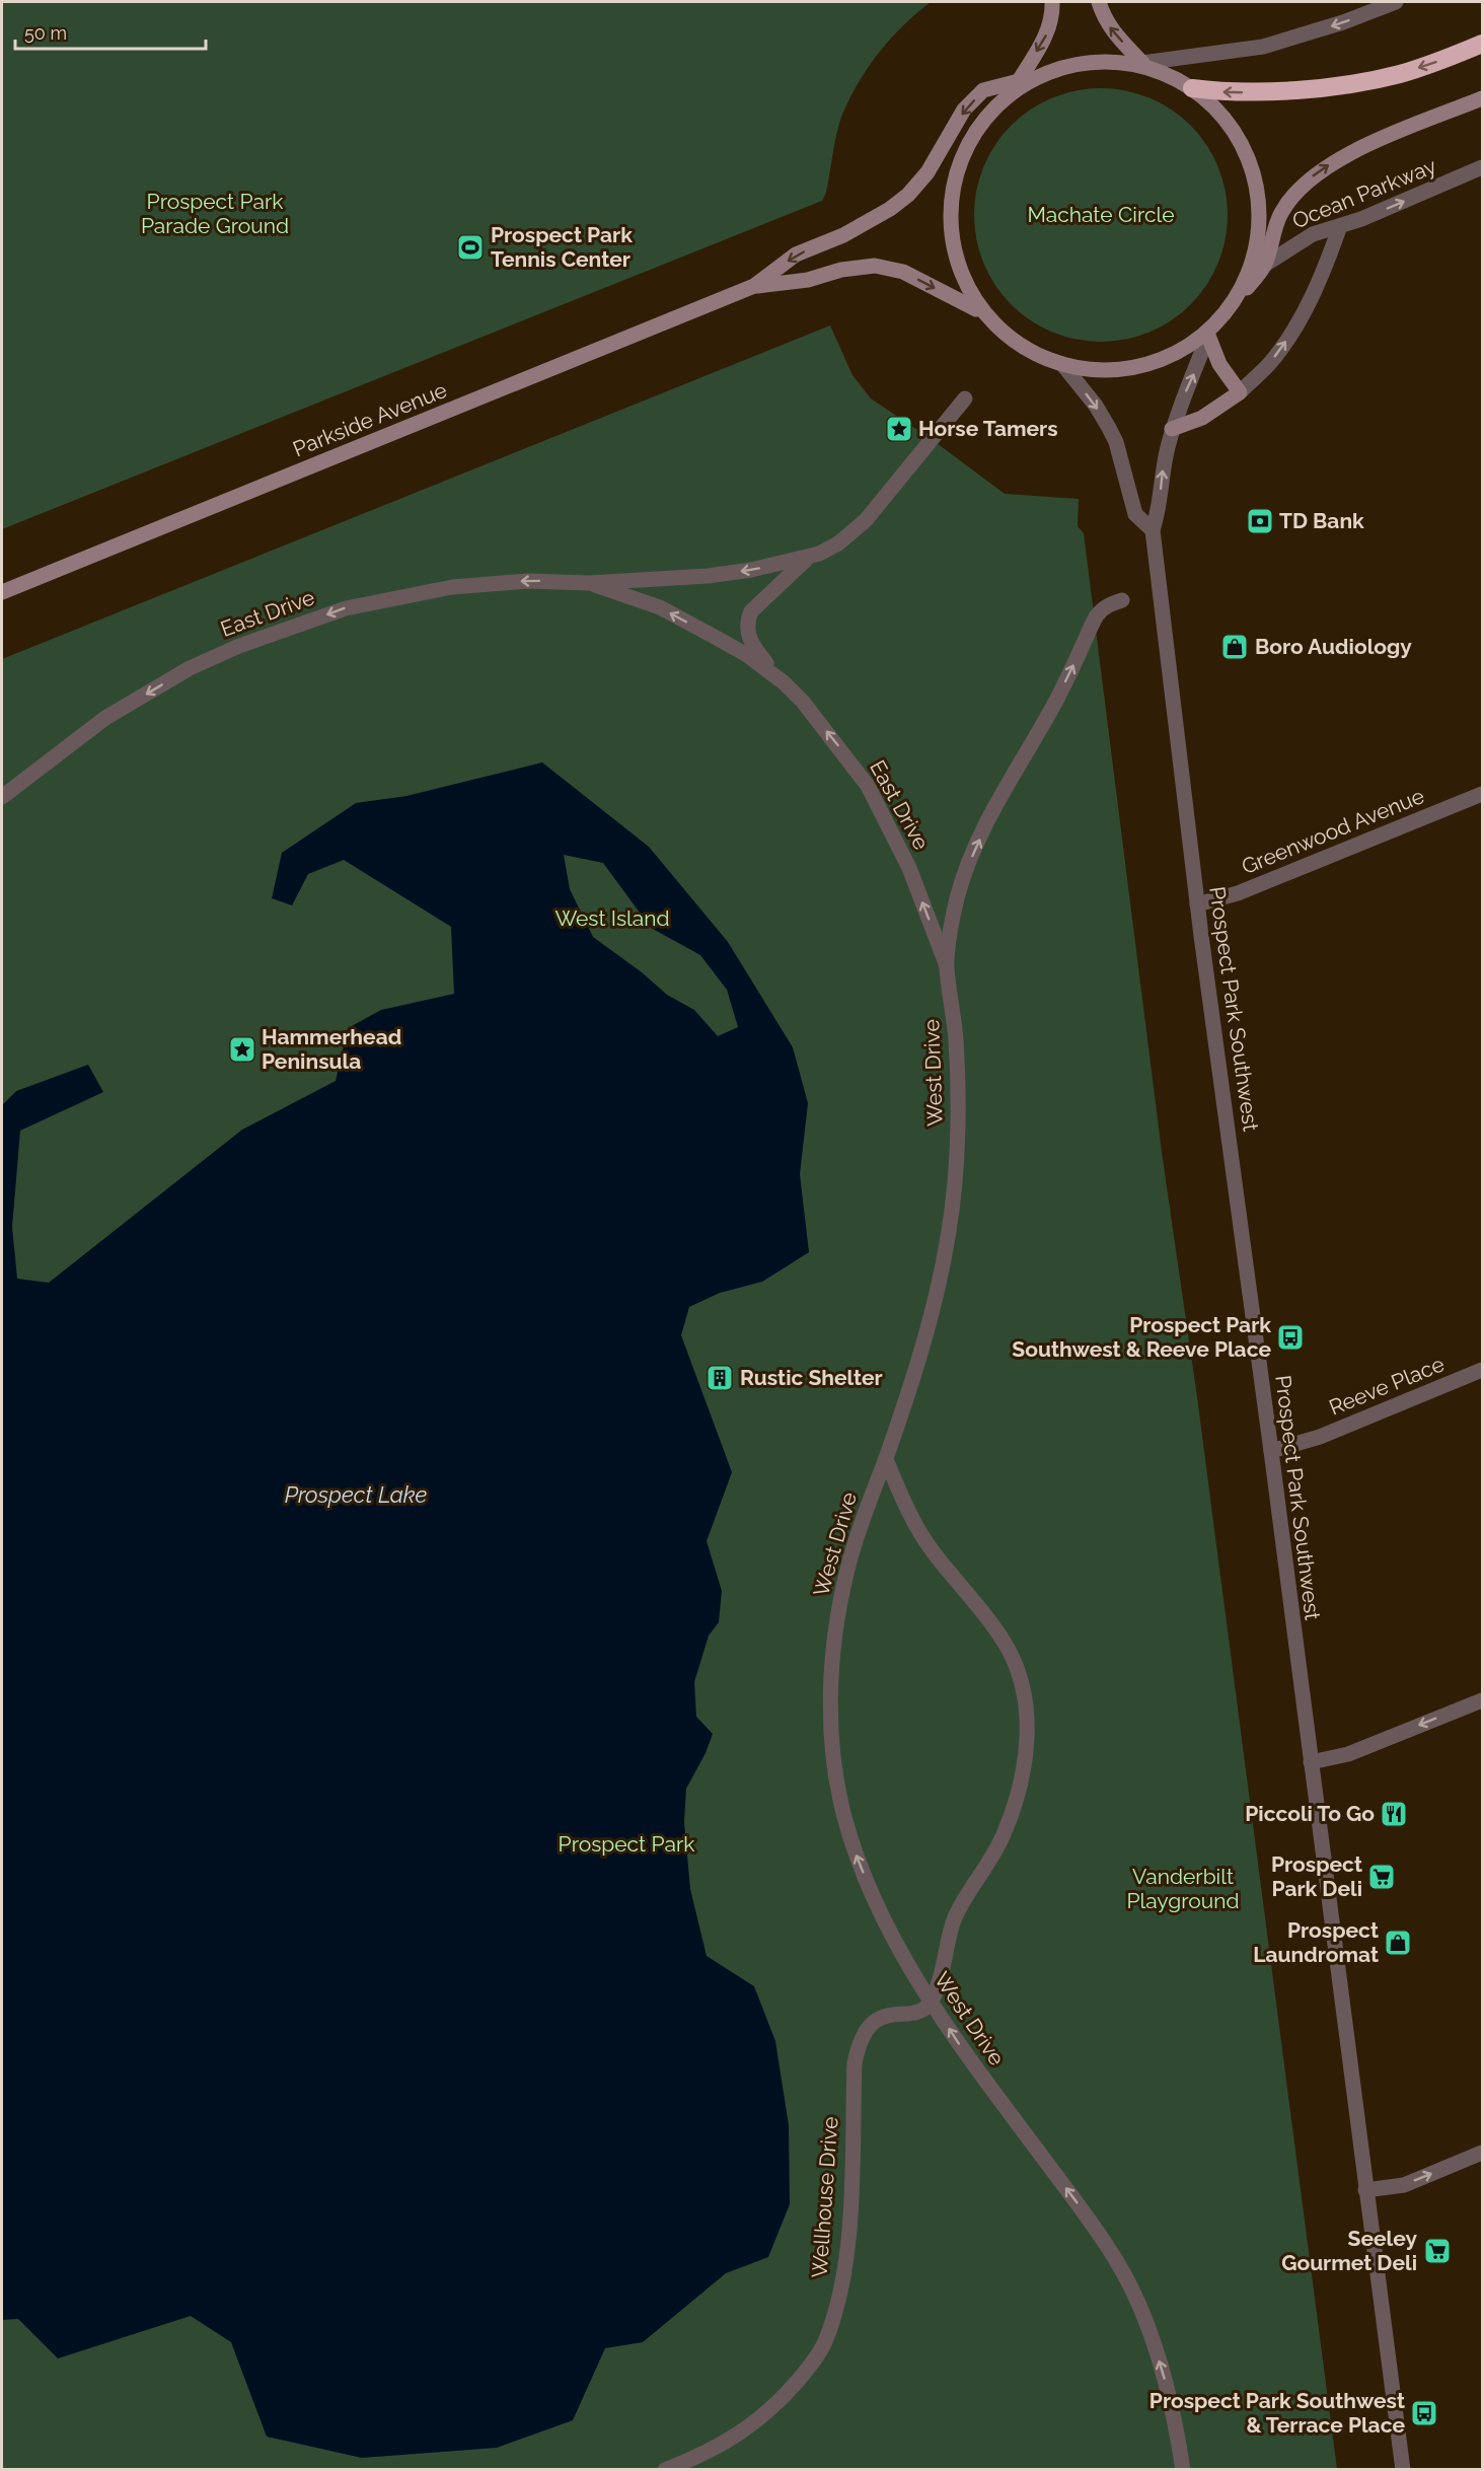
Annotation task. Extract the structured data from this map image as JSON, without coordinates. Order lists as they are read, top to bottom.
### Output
{
  "streets": {
    "main road": ["Parkside Avenue"],
    "street": [
      "Ocean Parkway",
      "East Drive",
      "Greenwood Avenue",
      "Prospect Park Southwest",
      "West Drive",
      "Reeve Place",
      "Wellhouse Drive"
    ]
  },
  "crossings": [
    ["East Drive", "West Drive"],
    ["Greenwood Avenue", "Prospect Park Southwest"],
    ["Prospect Park Southwest", "Reeve Place"],
    ["West Drive", "Wellhouse Drive"]
  ],
  "one_way": ["Ocean Parkway", "East Drive", "West Drive"],
  "water": ["Prospect Lake"],
  "parks": [
    "Prospect Park Parade Ground",
    "Machate Circle",
    "West Island",
    "Prospect Park",
    "Vanderbilt Playground"
  ],
  "places": {
    "sports": ["Prospect Park Tennis Center"],
    "place": ["Horse Tamers", "Hammerhead Peninsula"],
    "bank": ["TD Bank"],
    "shop": ["Boro Audiology", "Prospect Laundromat"],
    "bus stop": ["Prospect Park Southwest & Reeve Place", "Prospect Park Southwest & Terrace Place"],
    "building": ["Rustic Shelter"],
    "restaurant": ["Piccoli To Go"],
    "supermarket": ["Prospect Park Deli", "Seeley Gourmet Deli"]
  },
  "scale_bar": "50 m"
}
